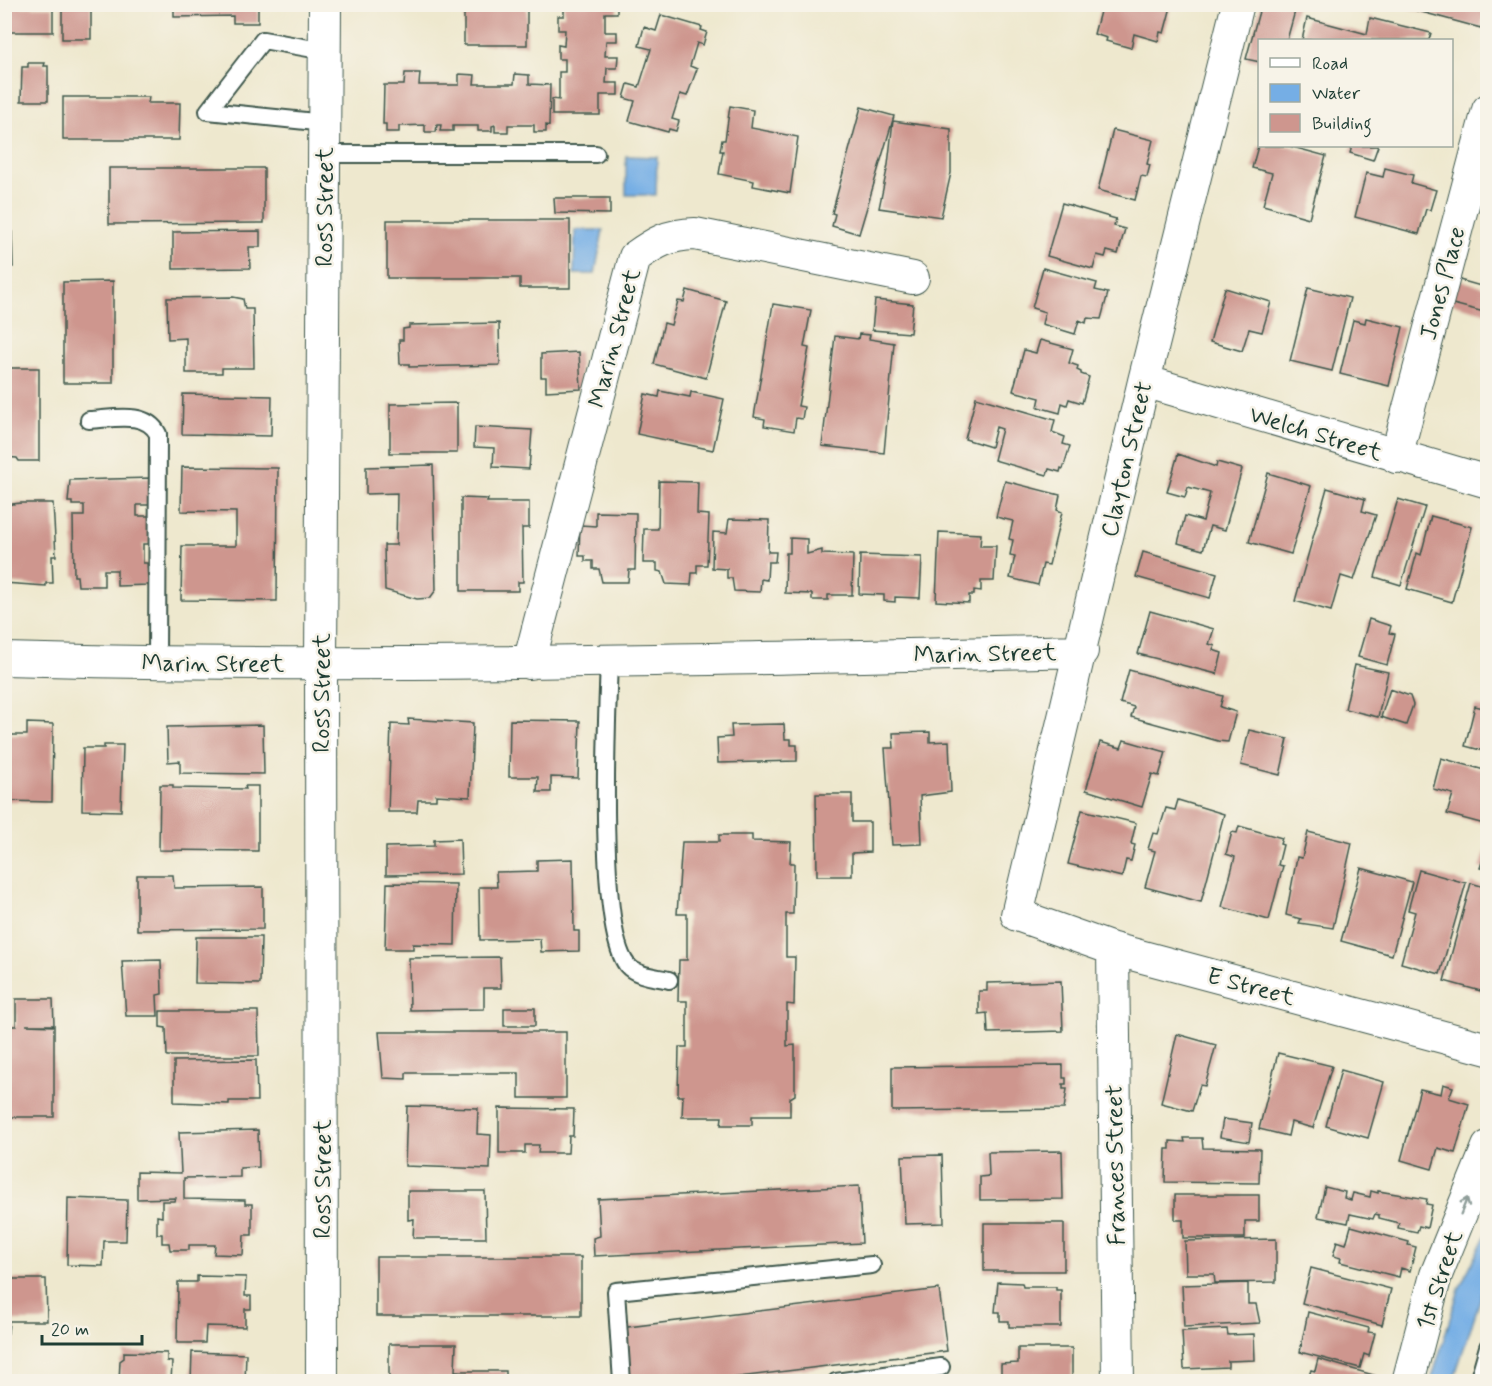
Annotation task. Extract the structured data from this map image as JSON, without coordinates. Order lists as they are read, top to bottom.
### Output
{
  "streets": {
    "street": [
      "Ross Street",
      "Jones Place",
      "Marin Street",
      "Welch Street",
      "Clayton Street",
      "E Street",
      "Frances Street",
      "1st Street"
    ]
  },
  "crossings": [
    ["Ross Street", "Marin Street"],
    ["Jones Place", "Welch Street"],
    ["Marin Street", "Clayton Street"],
    ["Welch Street", "Clayton Street"],
    ["Clayton Street", "E Street"],
    ["E Street", "Frances Street"]
  ],
  "one_way": ["1st Street"],
  "legend": ["Road", "Water", "Building"],
  "scale_bar": "20 m"
}
